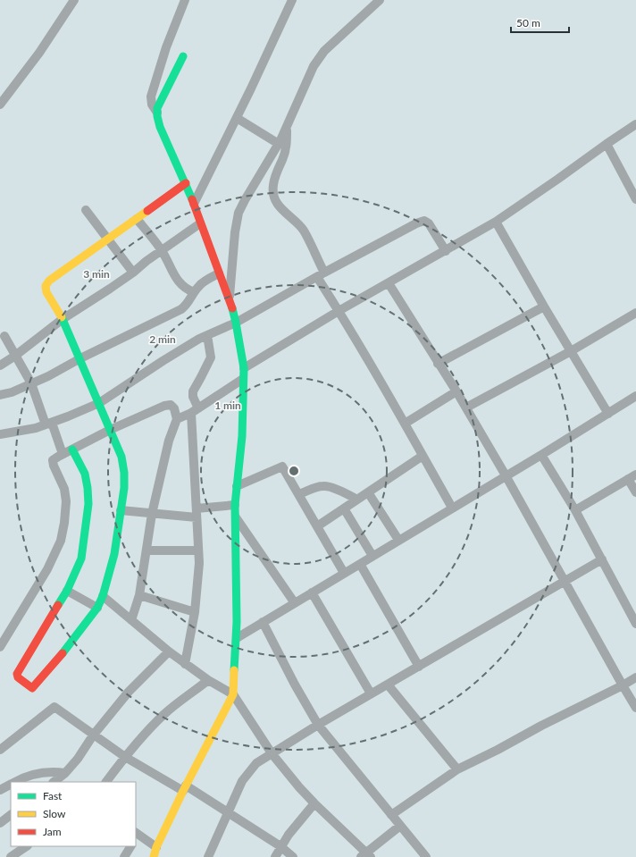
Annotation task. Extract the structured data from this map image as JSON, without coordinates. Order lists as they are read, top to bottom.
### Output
{
  "legend": ["Fast", "Slow", "Jam"],
  "scale_bar": "50 m",
  "rings": ["3 min", "2 min", "1 min"]
}
